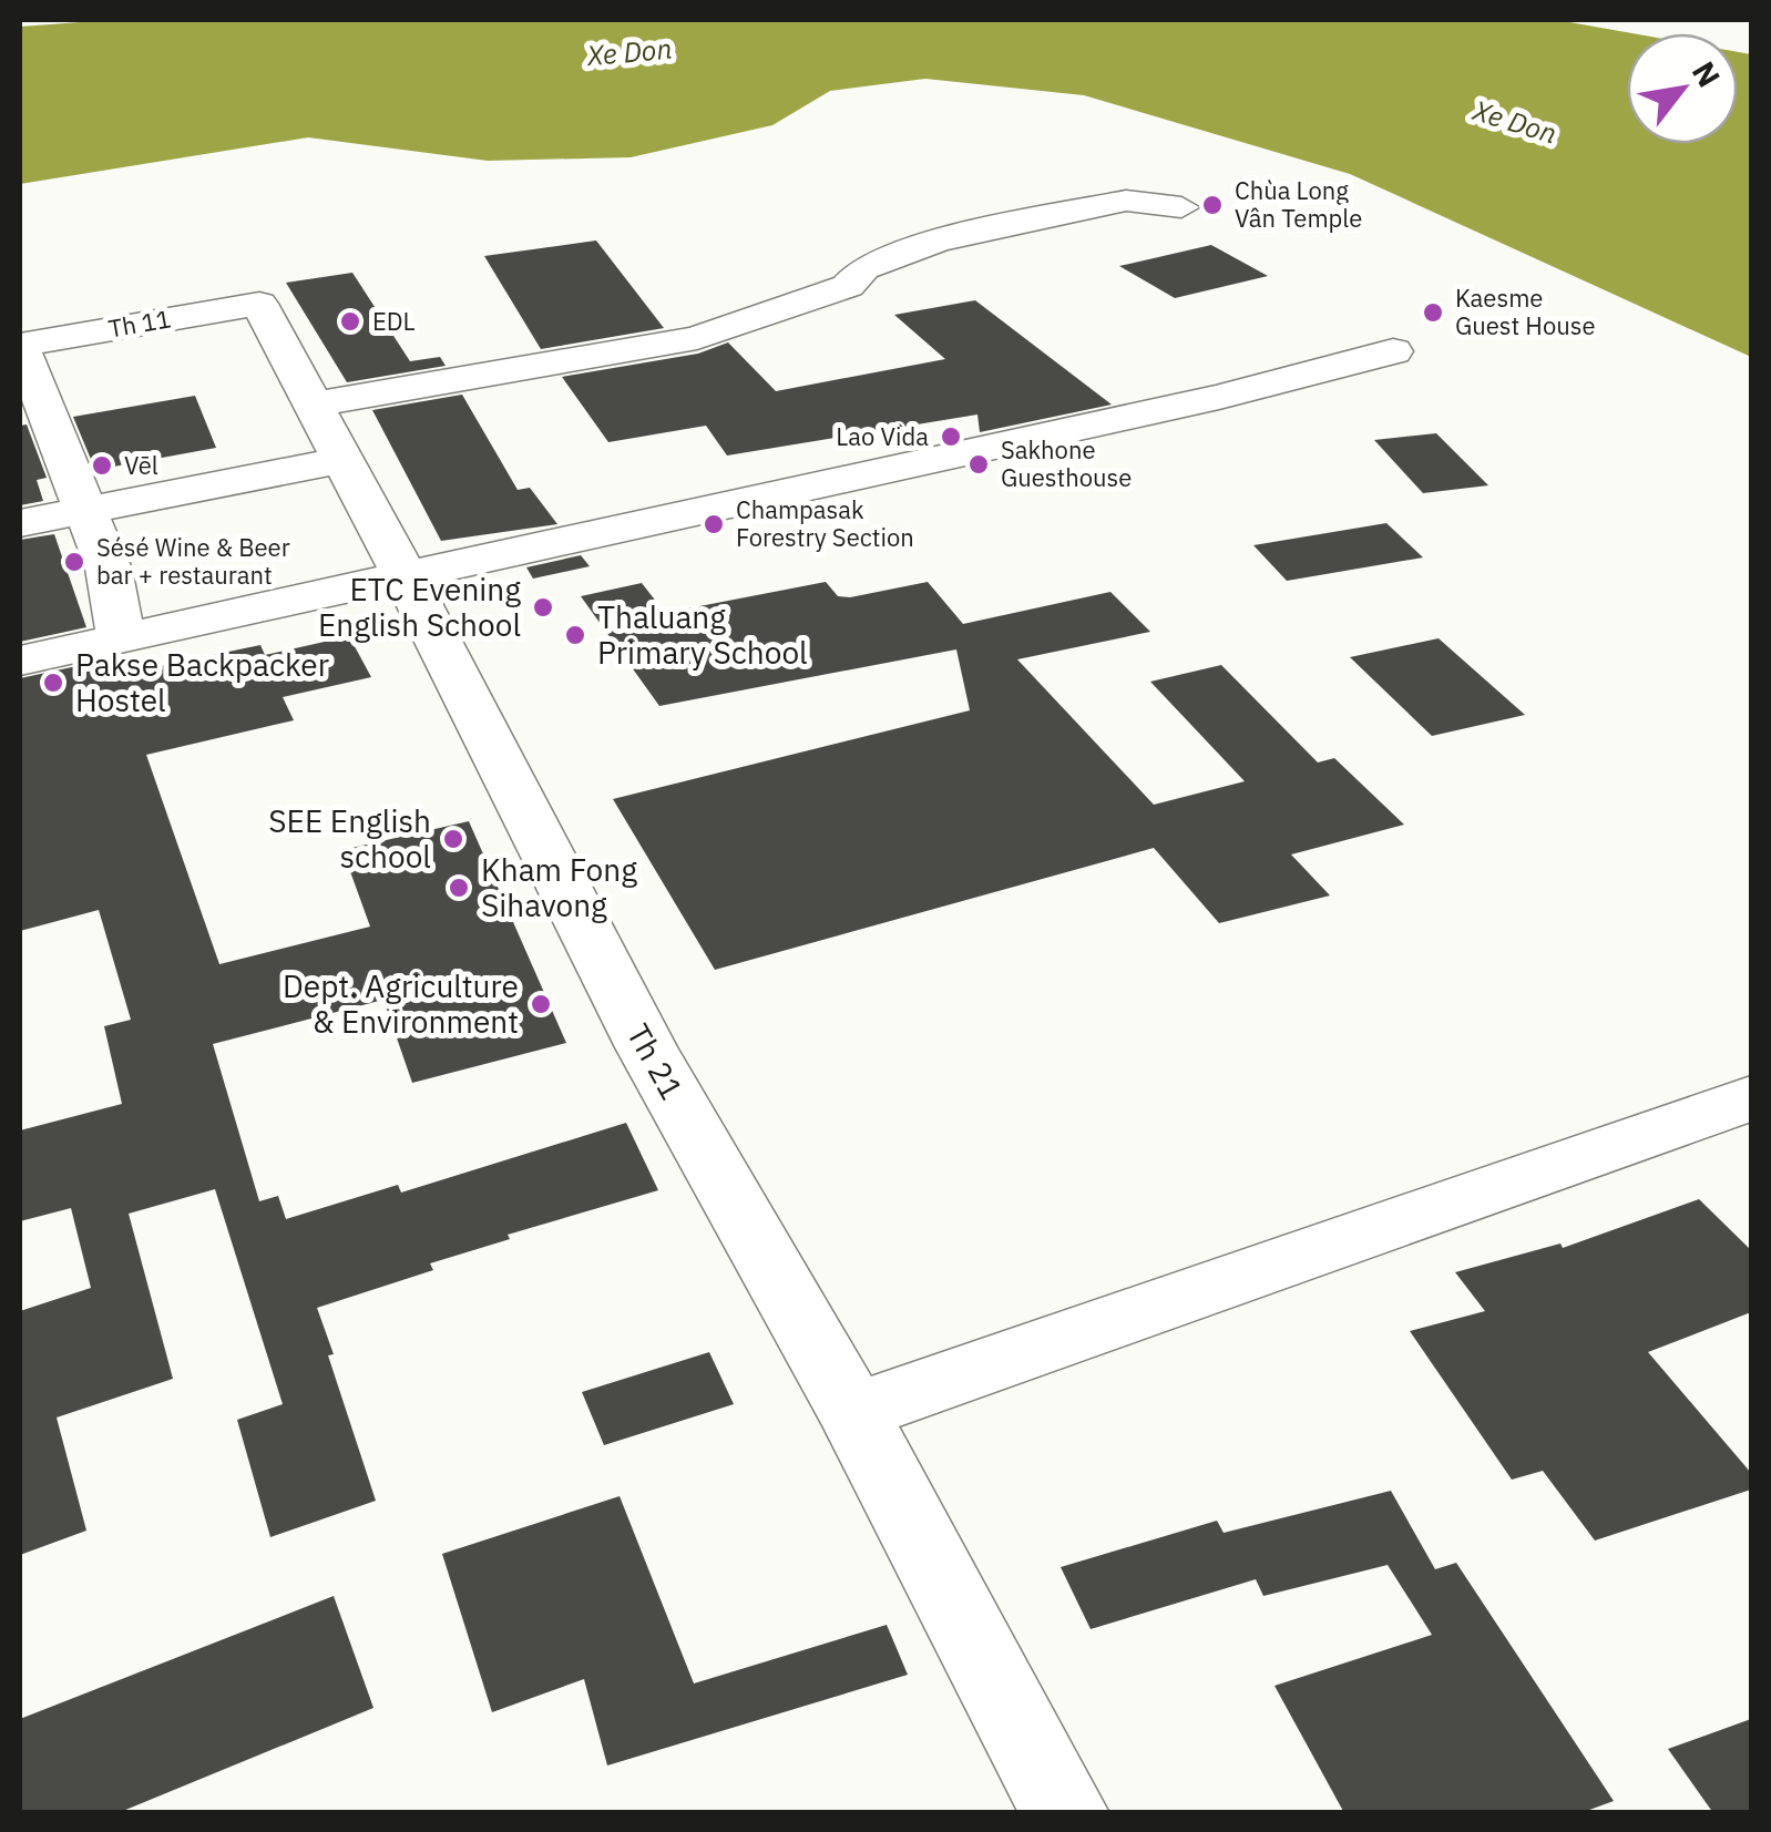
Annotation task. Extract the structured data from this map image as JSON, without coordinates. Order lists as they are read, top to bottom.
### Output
{
  "streets": {
    "street": ["Th 11", "Th 21"]
  },
  "crossings": [
    ["Th 11", "Th 21"]
  ],
  "water": ["Xe Don"],
  "places": [
    "Chùa Long Vân Temple",
    "Kaesme Guest House",
    "EDL",
    "Lao Vida",
    "Sakhone Guesthouse",
    "Vēl",
    "Champasak Forestry Section",
    "Sésé Wine & Beer bar + restaurant",
    "ETC Evening English School",
    "Thaluang Primary School",
    "Pakse Backpacker Hostel",
    "SEE English school",
    "Kham Fong Sihavong",
    "Dept. Agriculture & Environment"
  ],
  "north": "top right"
}
